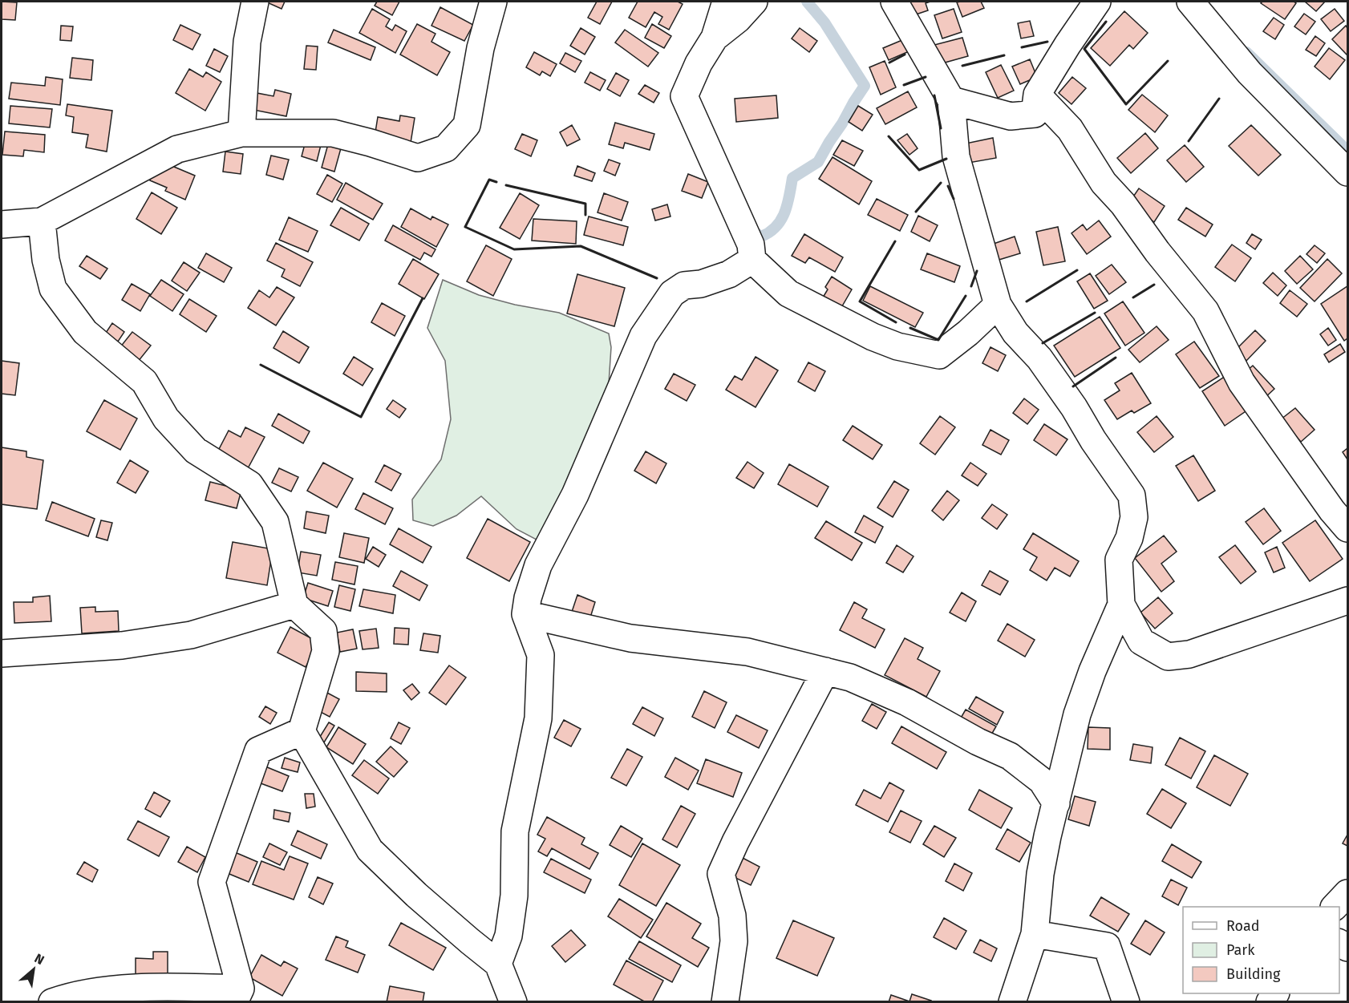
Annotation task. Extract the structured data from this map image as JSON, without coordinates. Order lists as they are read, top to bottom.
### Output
{
  "legend": ["Road", "Park", "Building"],
  "north": "top right"
}
